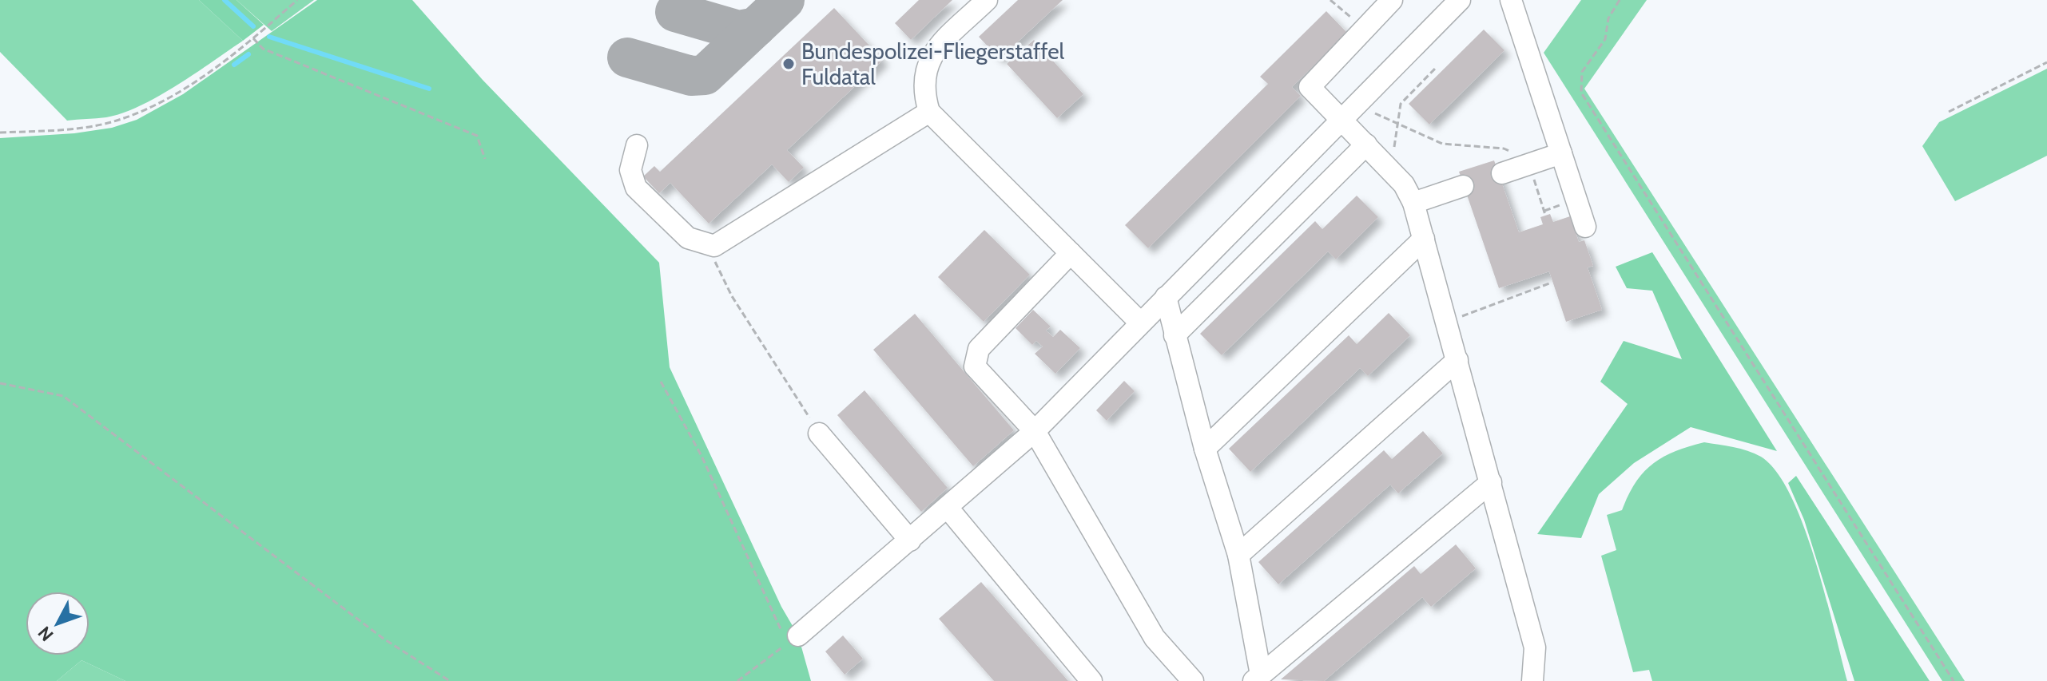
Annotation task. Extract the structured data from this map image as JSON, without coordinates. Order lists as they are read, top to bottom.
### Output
{
  "places": ["Bundespolizei-Fliegerstaffel Fuldatal"],
  "north": "bottom left"
}
